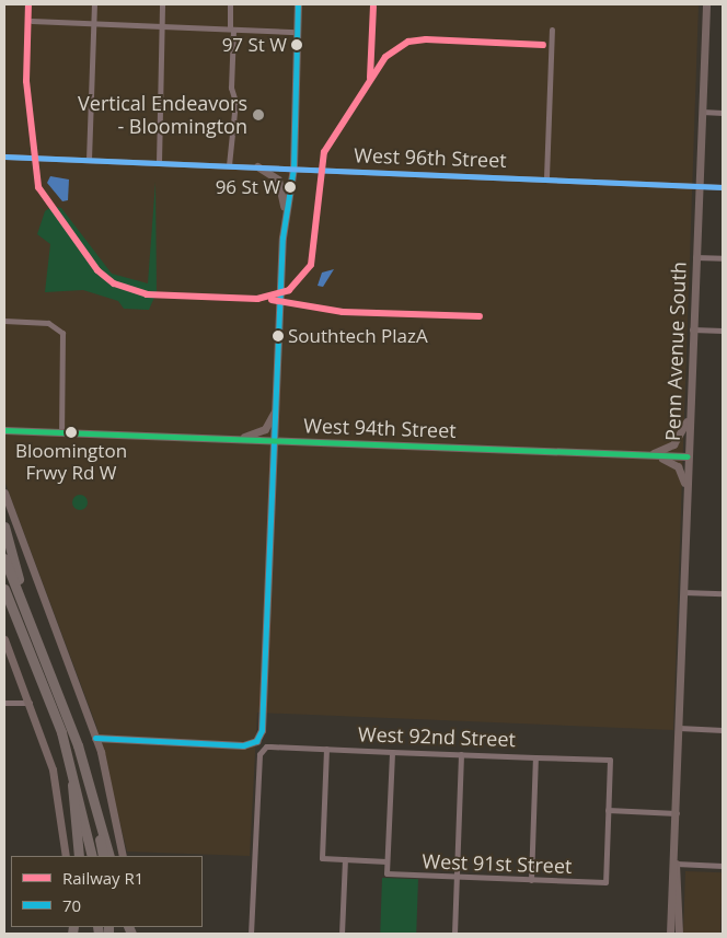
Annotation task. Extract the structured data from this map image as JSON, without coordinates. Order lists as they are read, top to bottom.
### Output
{
  "streets": {
    "street": [
      "West 96th Street",
      "Penn Avenue South",
      "West 94th Street",
      "West 92nd Street",
      "West 91st Street"
    ]
  },
  "crossings": [
    ["West 96th Street", "Penn Avenue South"],
    ["Penn Avenue South", "West 94th Street"],
    ["West 92nd Street", "West 91st Street"]
  ],
  "places": [
    "97 St W",
    "Vertical Endeavors - Bloomington",
    "96 St W",
    "Southtech PlazA",
    "Bloomington Frwy Rd W"
  ],
  "lines": ["rail line R1", "transit line 70"],
  "legend": ["Railway R1", "70"]
}
